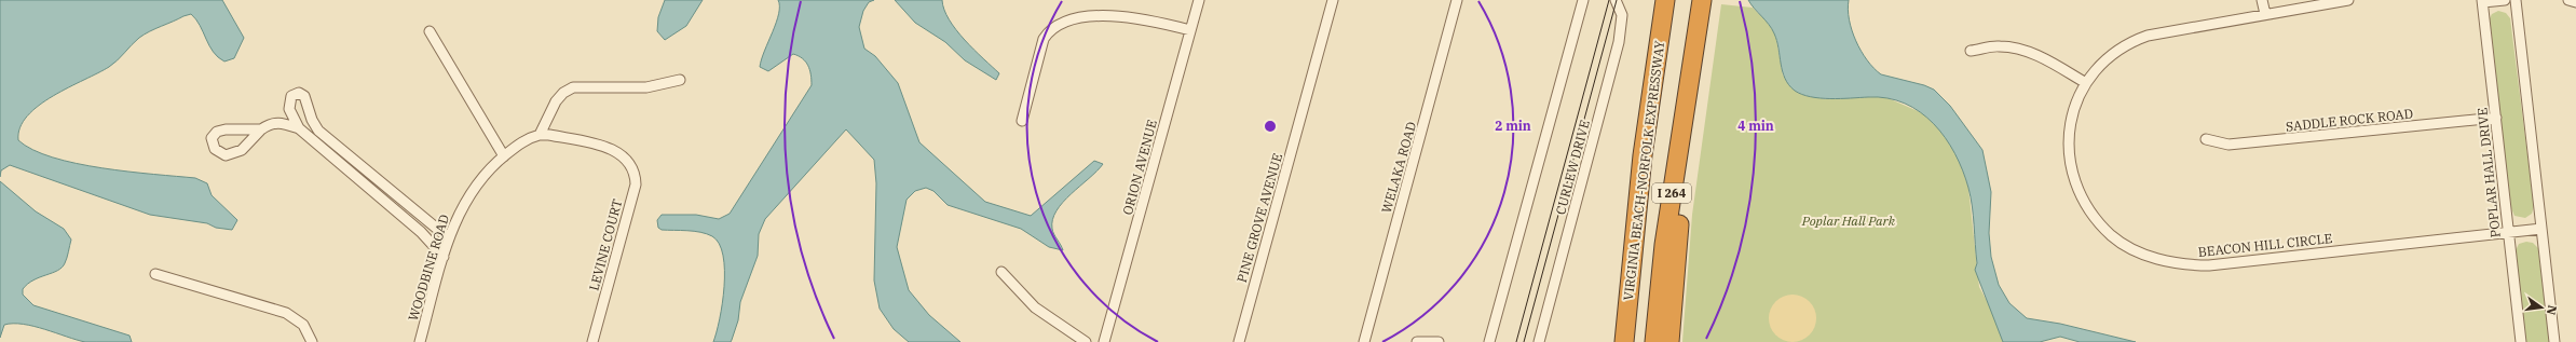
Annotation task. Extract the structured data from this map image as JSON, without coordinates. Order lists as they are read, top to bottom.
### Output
{
  "streets": {
    "highway": ["VIRGINIA BEACH-NORFOLK EXPRESSWAY", "I 264"],
    "street": [
      "SADDLE ROCK ROAD",
      "ORION AVENUE",
      "WELAKA ROAD",
      "CURLEW DRIVE",
      "POPLAR HALL DRIVE",
      "PINE GROVE AVENUE",
      "LEVINE COURT",
      "BEACON HILL CIRCLE",
      "WOODBINE ROAD"
    ]
  },
  "crossings": [
    ["SADDLE ROCK ROAD", "POPLAR HALL DRIVE"],
    ["POPLAR HALL DRIVE", "BEACON HILL CIRCLE"],
    ["LEVINE COURT", "WOODBINE ROAD"]
  ],
  "parks": ["Poplar Hall Park"],
  "north": "right",
  "rings": ["2 min", "4 min"]
}
